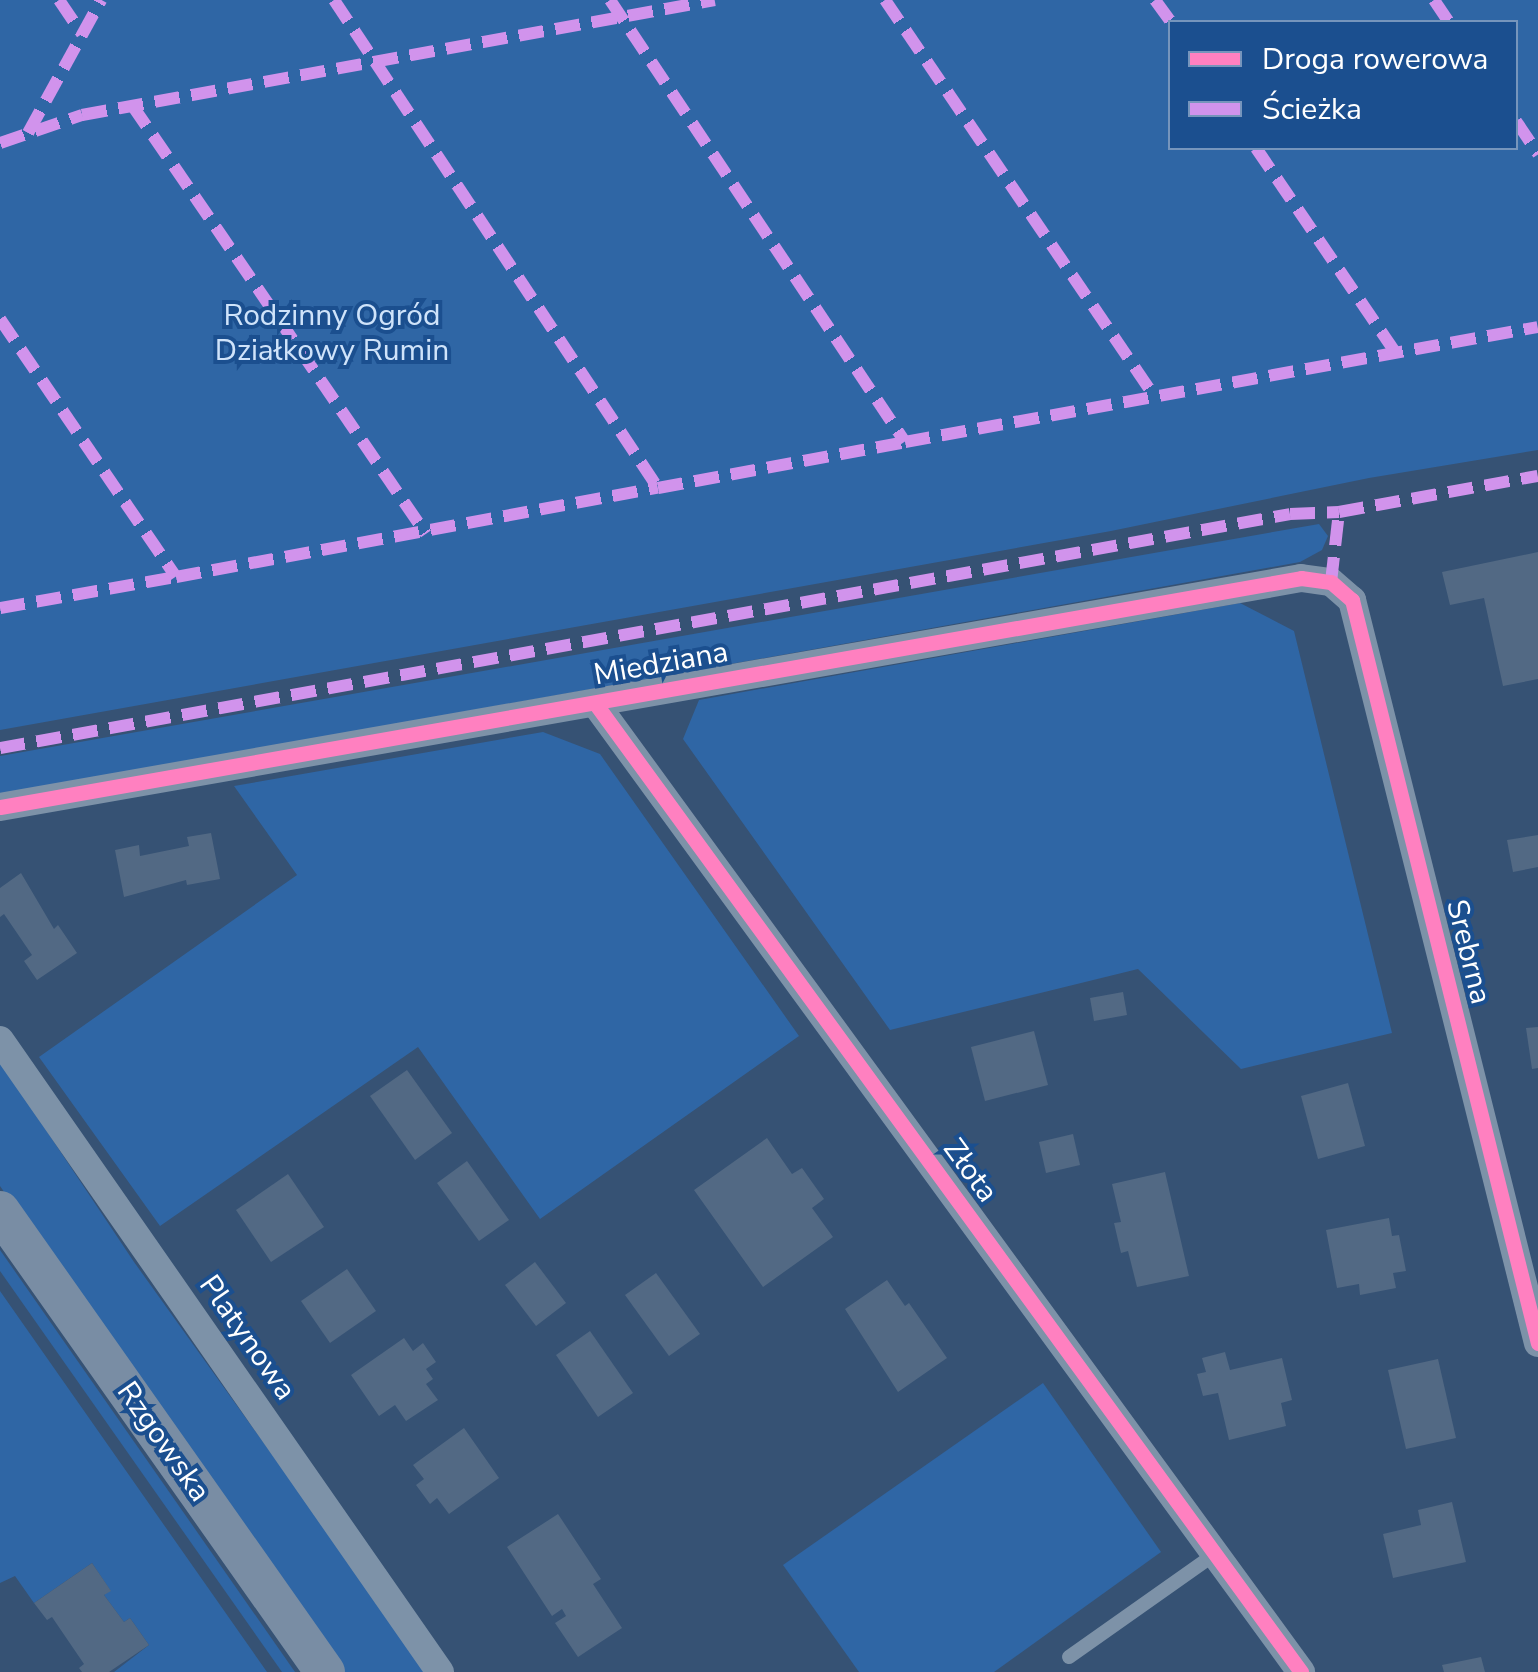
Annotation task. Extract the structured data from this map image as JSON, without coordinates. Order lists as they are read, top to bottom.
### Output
{
  "streets": {
    "street": [
      "Miedziana",
      "Srebrna",
      "Złota",
      "Platynowa",
      "Rzgowska"
    ]
  },
  "crossings": [
    ["Miedziana", "Srebrna"],
    ["Miedziana", "Złota"]
  ],
  "parks": ["Rodzinny Ogród Działkowy Rumin"],
  "legend": ["Droga rowerowa", "Ścieżka"]
}
